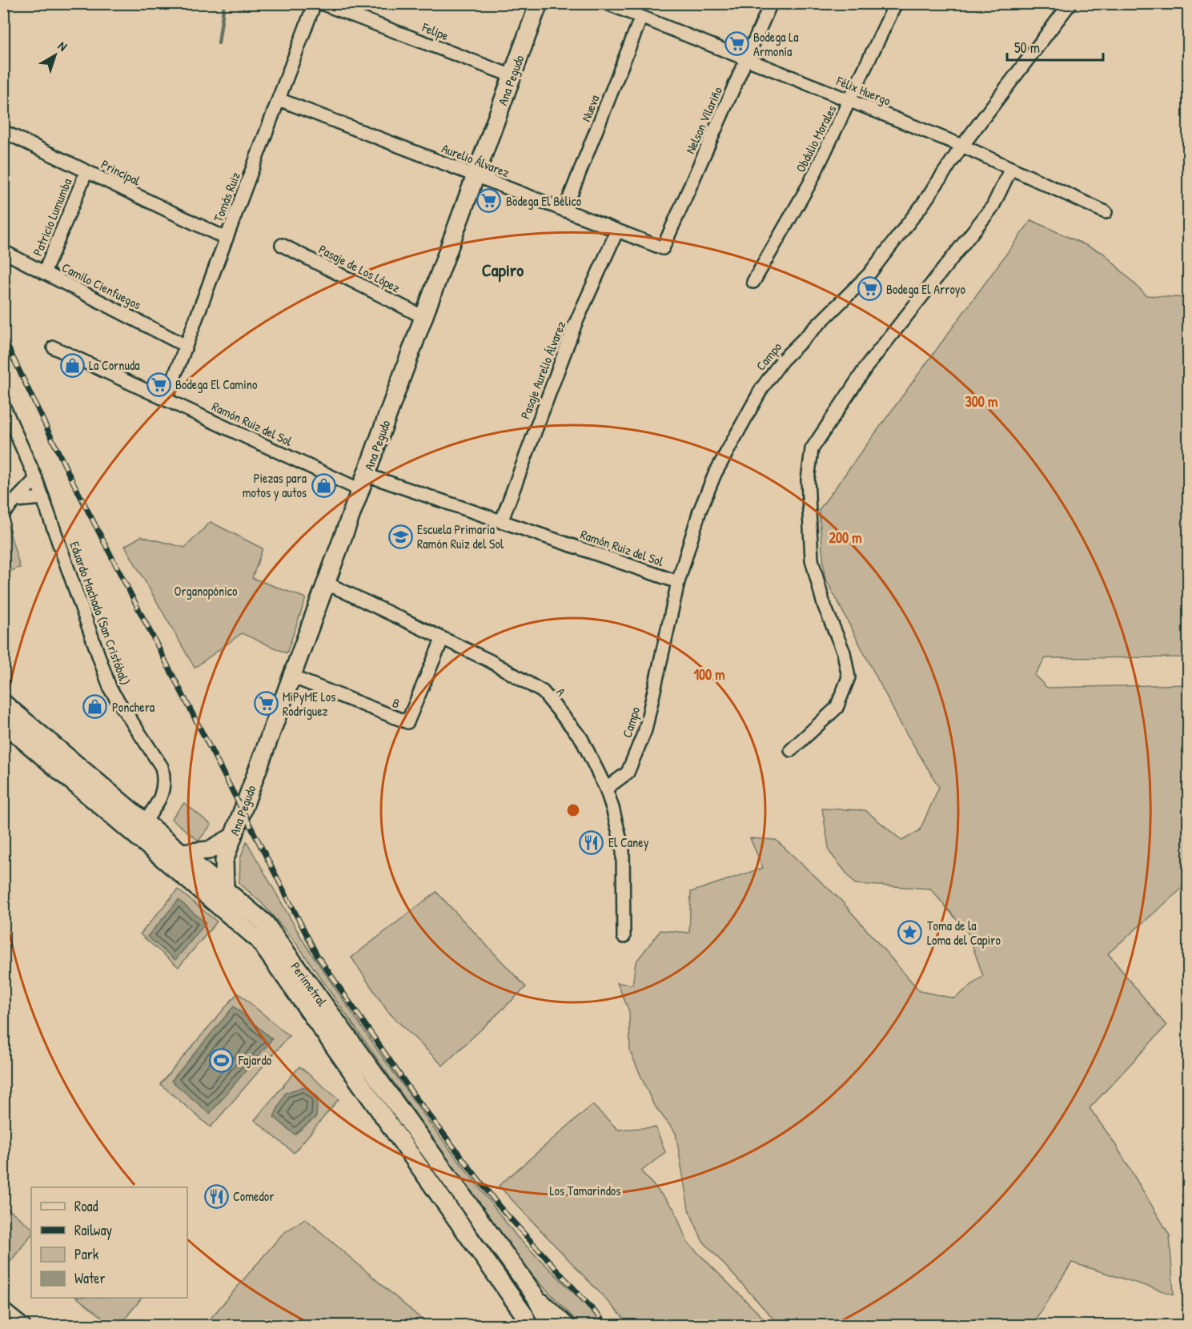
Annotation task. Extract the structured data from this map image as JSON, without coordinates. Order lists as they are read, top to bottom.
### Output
{
  "streets": {
    "main road": ["Ana Pegudo", "Perimetral"],
    "street": [
      "Felipe",
      "Félix Huergo",
      "Nueva",
      "Nelson Vilariño",
      "Obdulio Morales",
      "Aurelio Álvarez",
      "Principal",
      "Tomás Ruiz",
      "Patricio Lumumba",
      "Pasaje de Los López",
      "Camilo Cienfuegos",
      "Campo",
      "Pasaje Aurelio Álvarez",
      "Ramón Ruiz del Sol",
      "Eduardo Machado (San Cristóbal)",
      "A",
      "B"
    ]
  },
  "crossings": [
    ["Felipe", "Ana Pegudo"],
    ["Ana Pegudo", "Aurelio Álvarez"],
    ["Ana Pegudo", "Pasaje de Los López"],
    ["Ana Pegudo", "Ramón Ruiz del Sol"],
    ["Ana Pegudo", "A"],
    ["Ana Pegudo", "B"],
    ["Ana Pegudo", "Perimetral"],
    ["Félix Huergo", "Nueva"],
    ["Félix Huergo", "Nelson Vilariño"],
    ["Félix Huergo", "Obdulio Morales"],
    ["Félix Huergo", "Campo"],
    ["Nueva", "Aurelio Álvarez"],
    ["Nelson Vilariño", "Aurelio Álvarez"],
    ["Aurelio Álvarez", "Tomás Ruiz"],
    ["Aurelio Álvarez", "Pasaje Aurelio Álvarez"],
    ["Principal", "Tomás Ruiz"],
    ["Principal", "Patricio Lumumba"],
    ["Tomás Ruiz", "Camilo Cienfuegos"],
    ["Tomás Ruiz", "Ramón Ruiz del Sol"],
    ["Patricio Lumumba", "Camilo Cienfuegos"],
    ["Campo", "Ramón Ruiz del Sol"],
    ["Campo", "A"],
    ["Pasaje Aurelio Álvarez", "Ramón Ruiz del Sol"],
    ["Eduardo Machado (San Cristóbal)", "Perimetral"],
    ["A", "B"]
  ],
  "districts": ["Capiro"],
  "parks": ["Organopónico", "Los Tamarindos"],
  "places": {
    "supermarket": [
      "Bodega La Armonía",
      "Bodega El Bélico",
      "Bodega El Arroyo",
      "Bodega El Camino",
      "MiPyME Los Rodríguez"
    ],
    "shop": ["La Cornuda", "Piezas para motos y autos", "Ponchera"],
    "school or university": ["Escuela Primaria Ramón Ruiz del Sol"],
    "restaurant": ["El Caney", "Comedor"],
    "place": ["Toma de la Loma del Capiro"],
    "sports": ["Fajardo"]
  },
  "legend": [
    "Road",
    "Railway",
    "Park",
    "Water"
  ],
  "scale_bar": "50 m",
  "north": "top right",
  "rings": ["300 m", "200 m", "100 m"]
}
